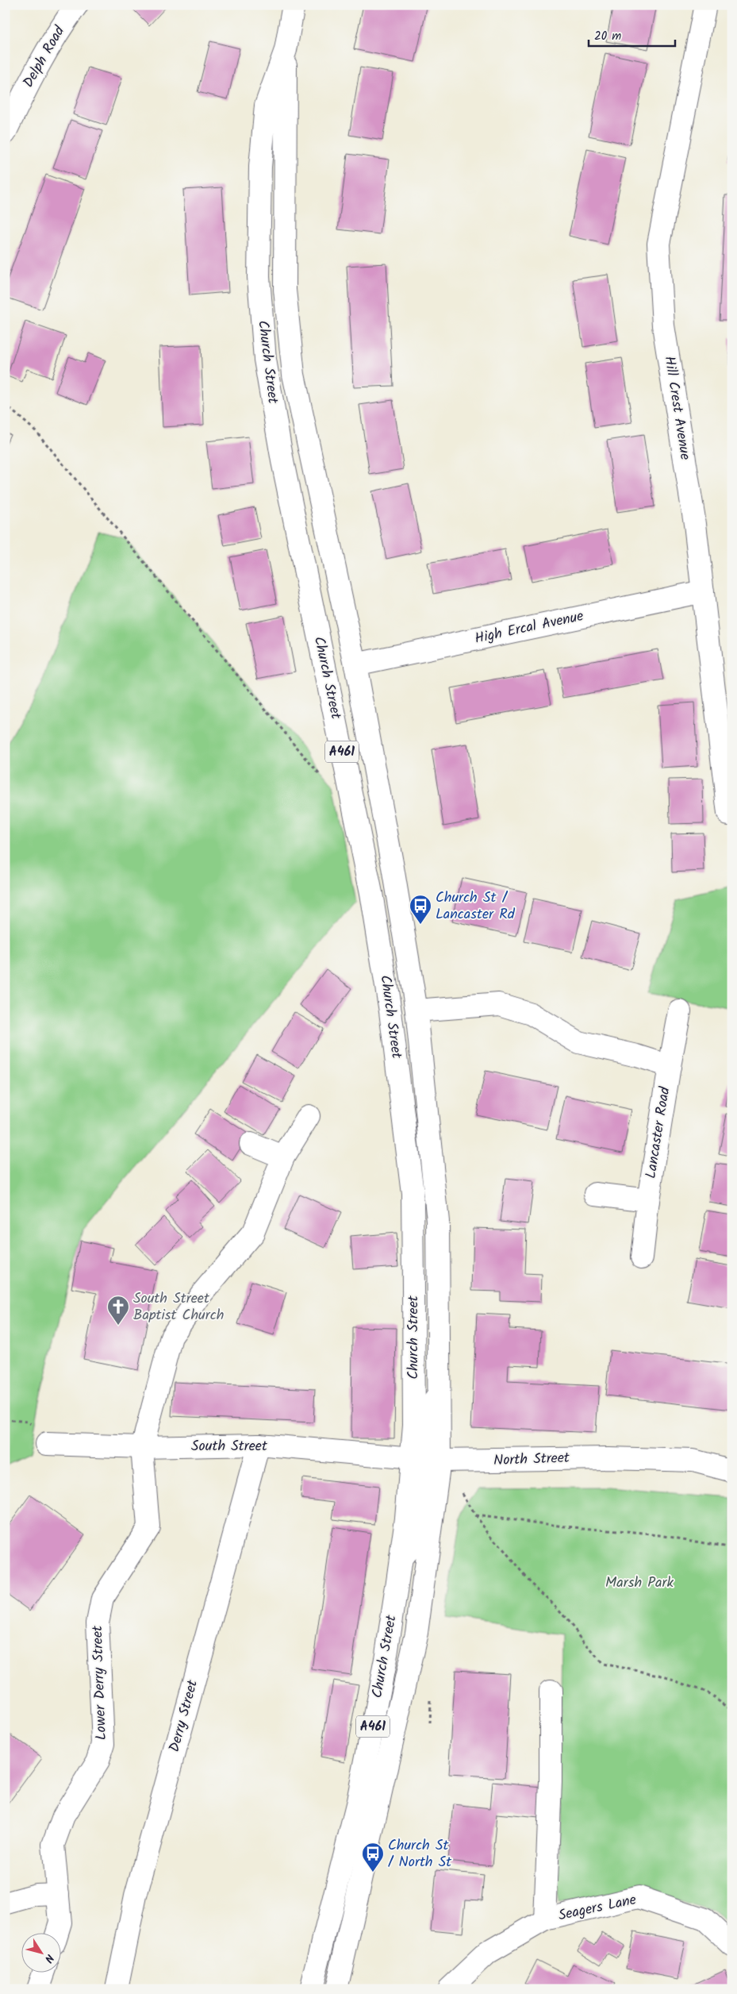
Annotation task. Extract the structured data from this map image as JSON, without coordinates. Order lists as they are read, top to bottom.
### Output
{
  "streets": {
    "street": [
      "Delph Road",
      "Church Street",
      "Hill Crest Avenue",
      "High Ercal Avenue",
      "A461",
      "Lancaster Road",
      "South Street",
      "North Street",
      "Lower Derry Street",
      "Derry Street",
      "Seagers Lane"
    ]
  },
  "crossings": [
    ["Church Street", "High Ercal Avenue"],
    ["Church Street", "South Street"],
    ["Church Street", "North Street"],
    ["Hill Crest Avenue", "High Ercal Avenue"],
    ["South Street", "North Street"],
    ["South Street", "Lower Derry Street"],
    ["South Street", "Derry Street"]
  ],
  "parks": ["Marsh Park"],
  "places": {
    "bus stop": ["Church St / Lancaster Rd", "Church St / North St"],
    "church": ["South Street Baptist Church"]
  },
  "scale_bar": "20 m",
  "north": "bottom right"
}
